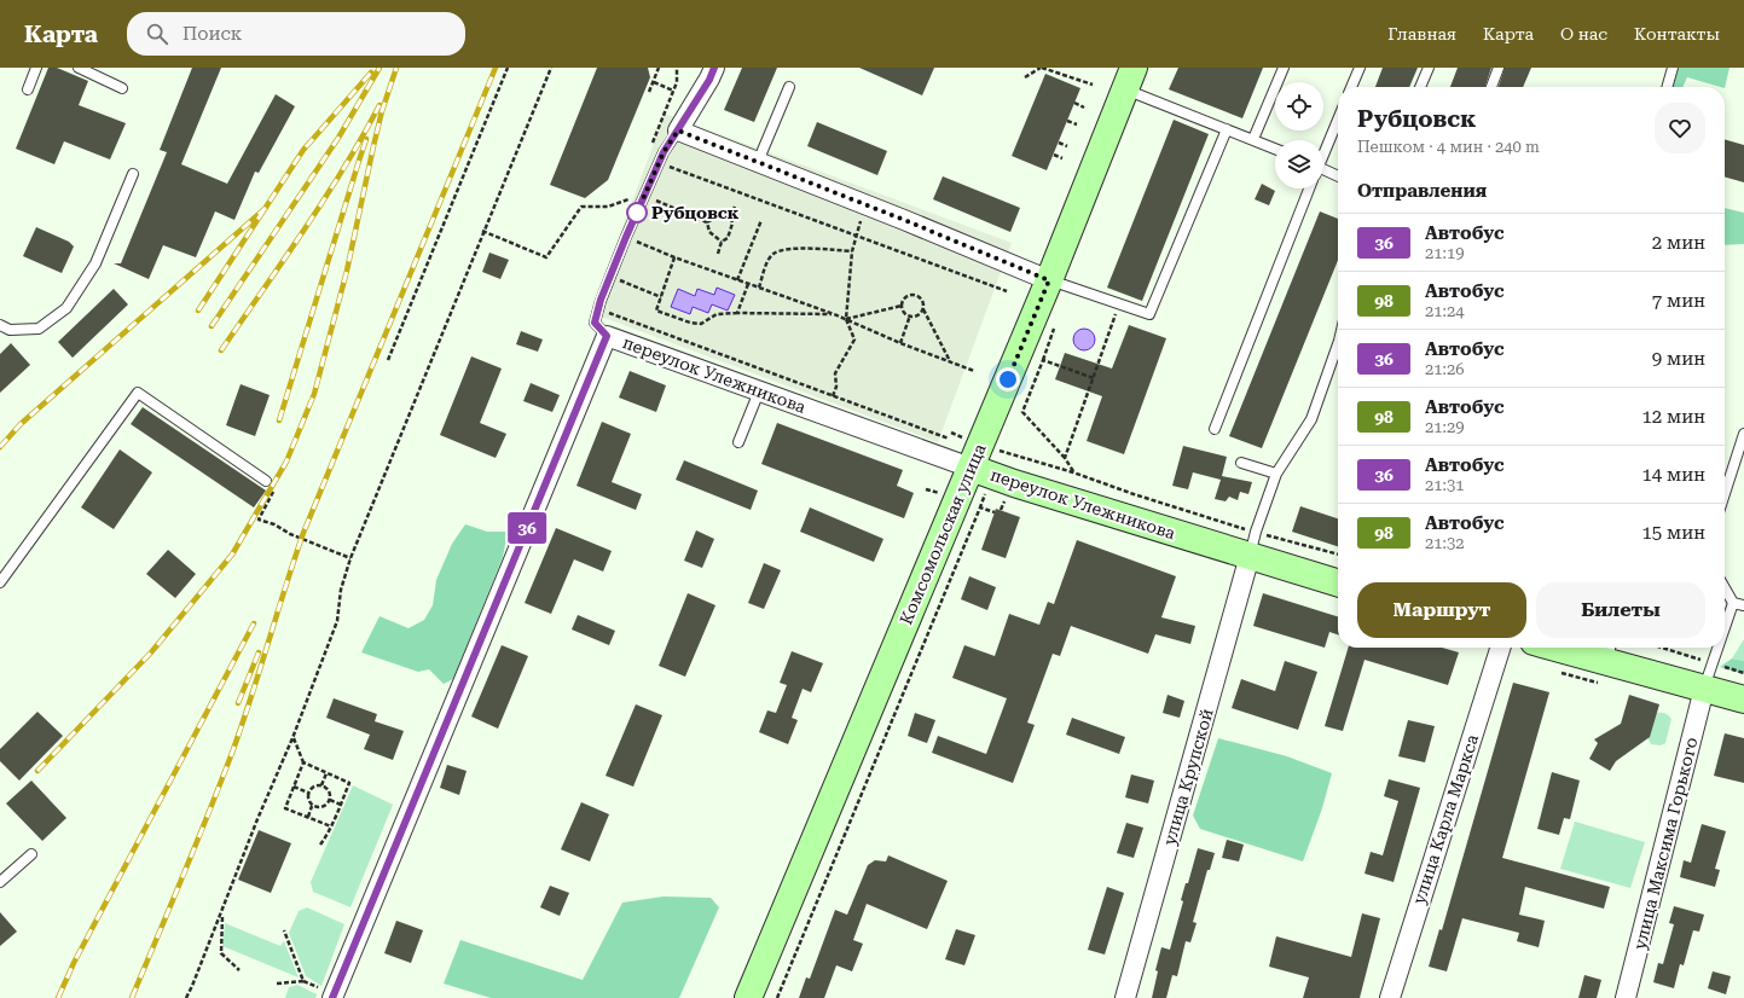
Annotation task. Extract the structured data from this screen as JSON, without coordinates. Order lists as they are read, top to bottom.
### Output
{
  "streets": {
    "main road": ["переулок Улежникова", "Комсомольская улица"],
    "street": ["улица Крупской", "улица Карла Маркса", "улица Максима Горького"]
  },
  "crossings": [
    ["переулок Улежникова", "Комсомольская улица"],
    ["переулок Улежникова", "улица Крупской"]
  ],
  "places": ["Рубцовск"],
  "lines": ["bus line 36"],
  "page": {
    "header": "Карта",
    "search": "Поиск",
    "nav": [
      "Главная",
      "Карта",
      "О нас",
      "Контакты"
    ],
    "on_map": "36",
    "heading": [
      ["Рубцовск", "Пешком · 4 мин · 240 m"],
      "Отправления"
    ],
    "list": [
      {
        "mark": "36",
        "name": "Автобус",
        "note": "21:19",
        "value": "2 мин"
      },
      {
        "mark": "98",
        "name": "Автобус",
        "note": "21:24",
        "value": "7 мин"
      },
      {
        "mark": "36",
        "name": "Автобус",
        "note": "21:26",
        "value": "9 мин"
      },
      {
        "mark": "98",
        "name": "Автобус",
        "note": "21:29",
        "value": "12 мин"
      },
      {
        "mark": "36",
        "name": "Автобус",
        "note": "21:31",
        "value": "14 мин"
      },
      {
        "mark": "98",
        "name": "Автобус",
        "note": "21:32",
        "value": "15 мин"
      }
    ],
    "buttons": ["Маршрут", "Билеты"]
  }
}
